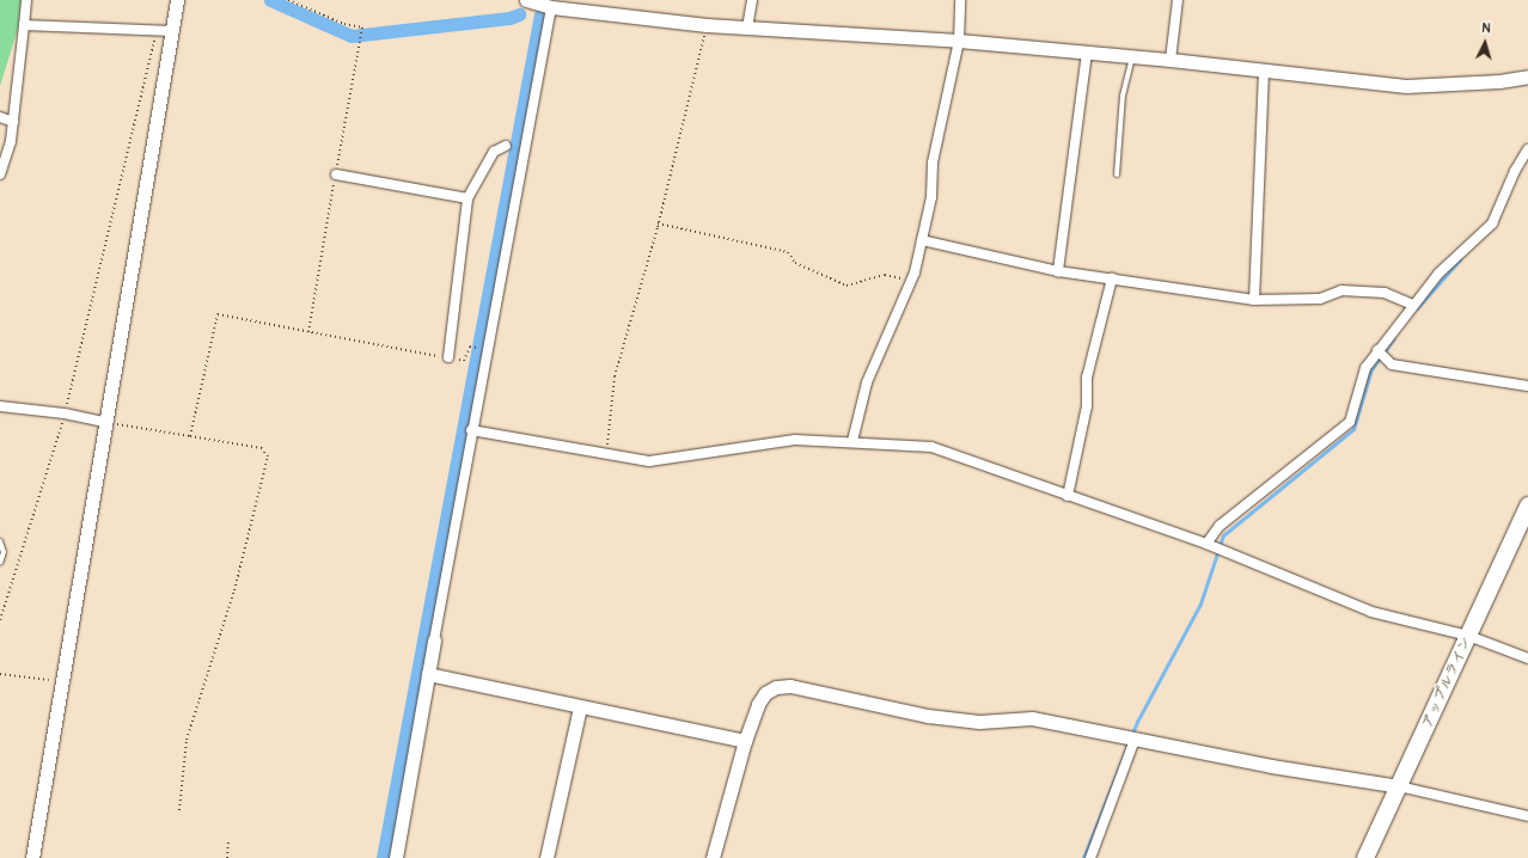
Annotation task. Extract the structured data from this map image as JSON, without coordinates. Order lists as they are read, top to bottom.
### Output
{
  "streets": {
    "highway": ["アップルライン"]
  },
  "north": "top"
}
